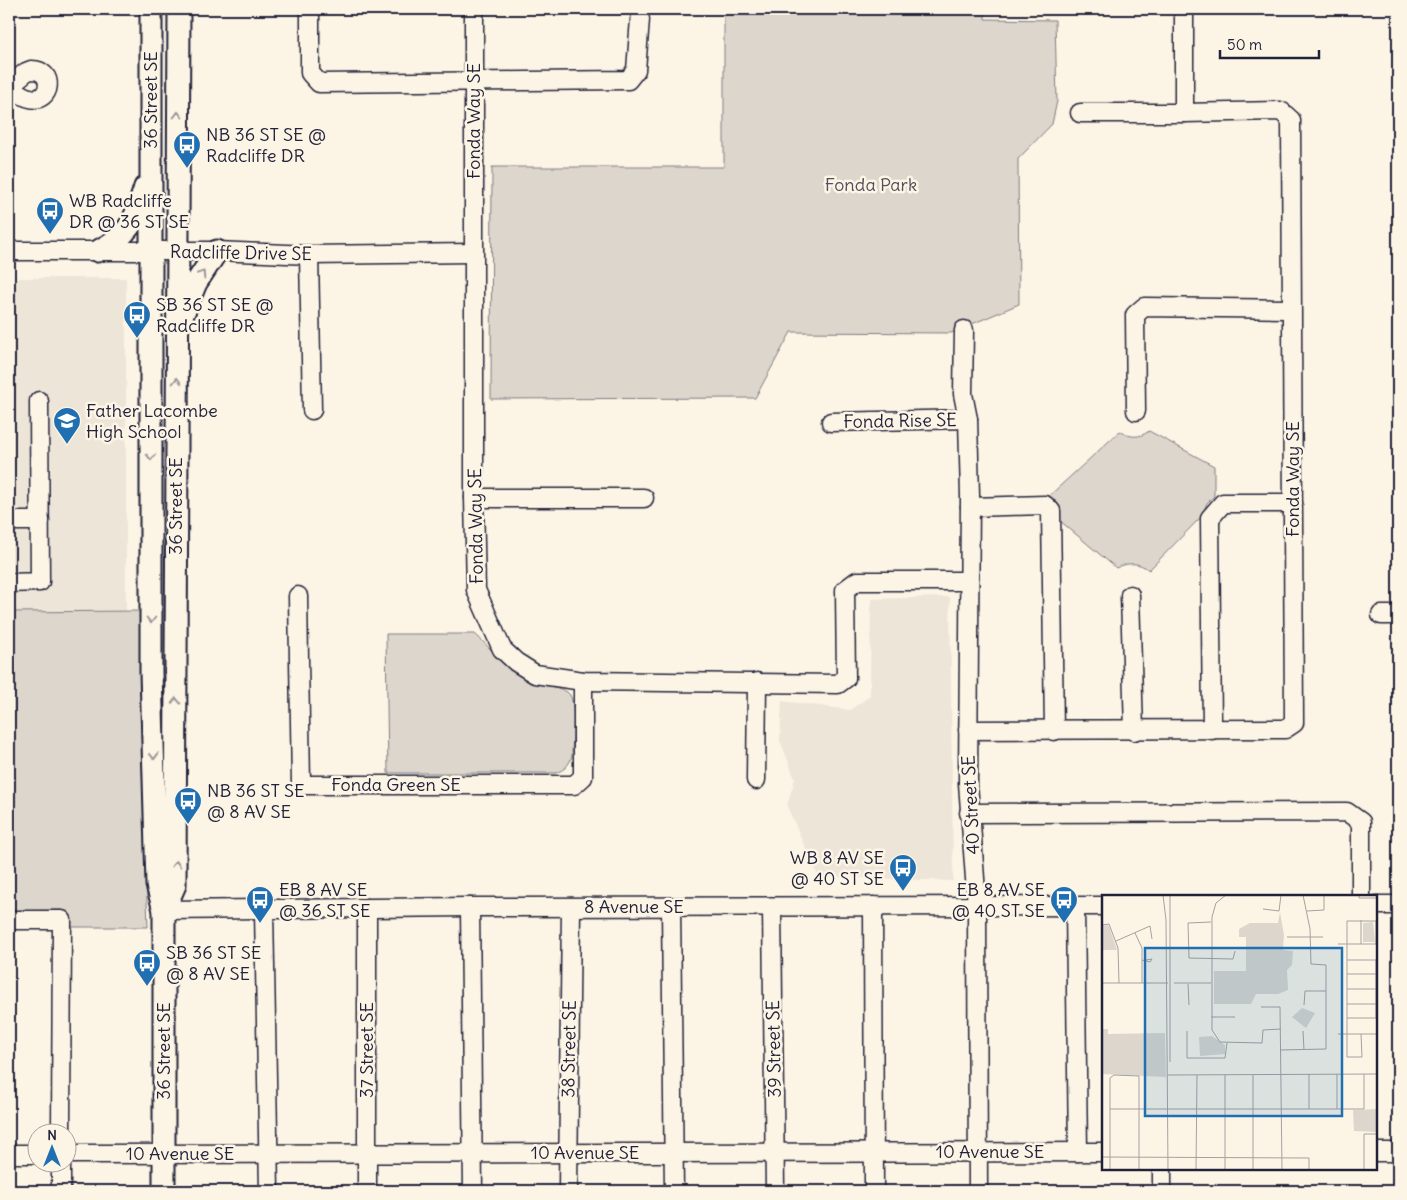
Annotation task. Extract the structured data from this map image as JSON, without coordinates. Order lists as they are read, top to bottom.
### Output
{
  "streets": {
    "main road": ["36 Street SE"],
    "street": [
      "Fonda Way SE",
      "Radcliffe Drive SE",
      "Fonda Rise SE",
      "Fonda Green SE",
      "40 Street SE",
      "8 Avenue SE",
      "38 Street SE",
      "39 Street SE",
      "37 Street SE",
      "10 Avenue SE"
    ]
  },
  "crossings": [
    ["36 Street SE", "Radcliffe Drive SE"],
    ["36 Street SE", "8 Avenue SE"],
    ["36 Street SE", "10 Avenue SE"],
    ["Fonda Way SE", "Radcliffe Drive SE"],
    ["Fonda Way SE", "Fonda Green SE"],
    ["Fonda Way SE", "40 Street SE"],
    ["Fonda Rise SE", "40 Street SE"],
    ["40 Street SE", "8 Avenue SE"],
    ["40 Street SE", "10 Avenue SE"],
    ["8 Avenue SE", "38 Street SE"],
    ["8 Avenue SE", "39 Street SE"],
    ["8 Avenue SE", "37 Street SE"],
    ["38 Street SE", "10 Avenue SE"],
    ["39 Street SE", "10 Avenue SE"],
    ["37 Street SE", "10 Avenue SE"]
  ],
  "parks": ["Fonda Park"],
  "places": {
    "bus stop": [
      "NB 36 ST SE @ Radcliffe DR",
      "WB Radcliffe DR @ 36 ST SE",
      "SB 36 ST SE @ Radcliffe DR",
      "NB 36 ST SE @ 8 AV SE",
      "WB 8 AV SE @ 40 ST SE",
      "EB 8 AV SE @ 36 ST SE",
      "EB 8 AV SE @ 40 ST SE",
      "SB 36 ST SE @ 8 AV SE"
    ],
    "school or university": ["Father Lacombe High School"]
  },
  "scale_bar": "50 m",
  "north": "top"
}
